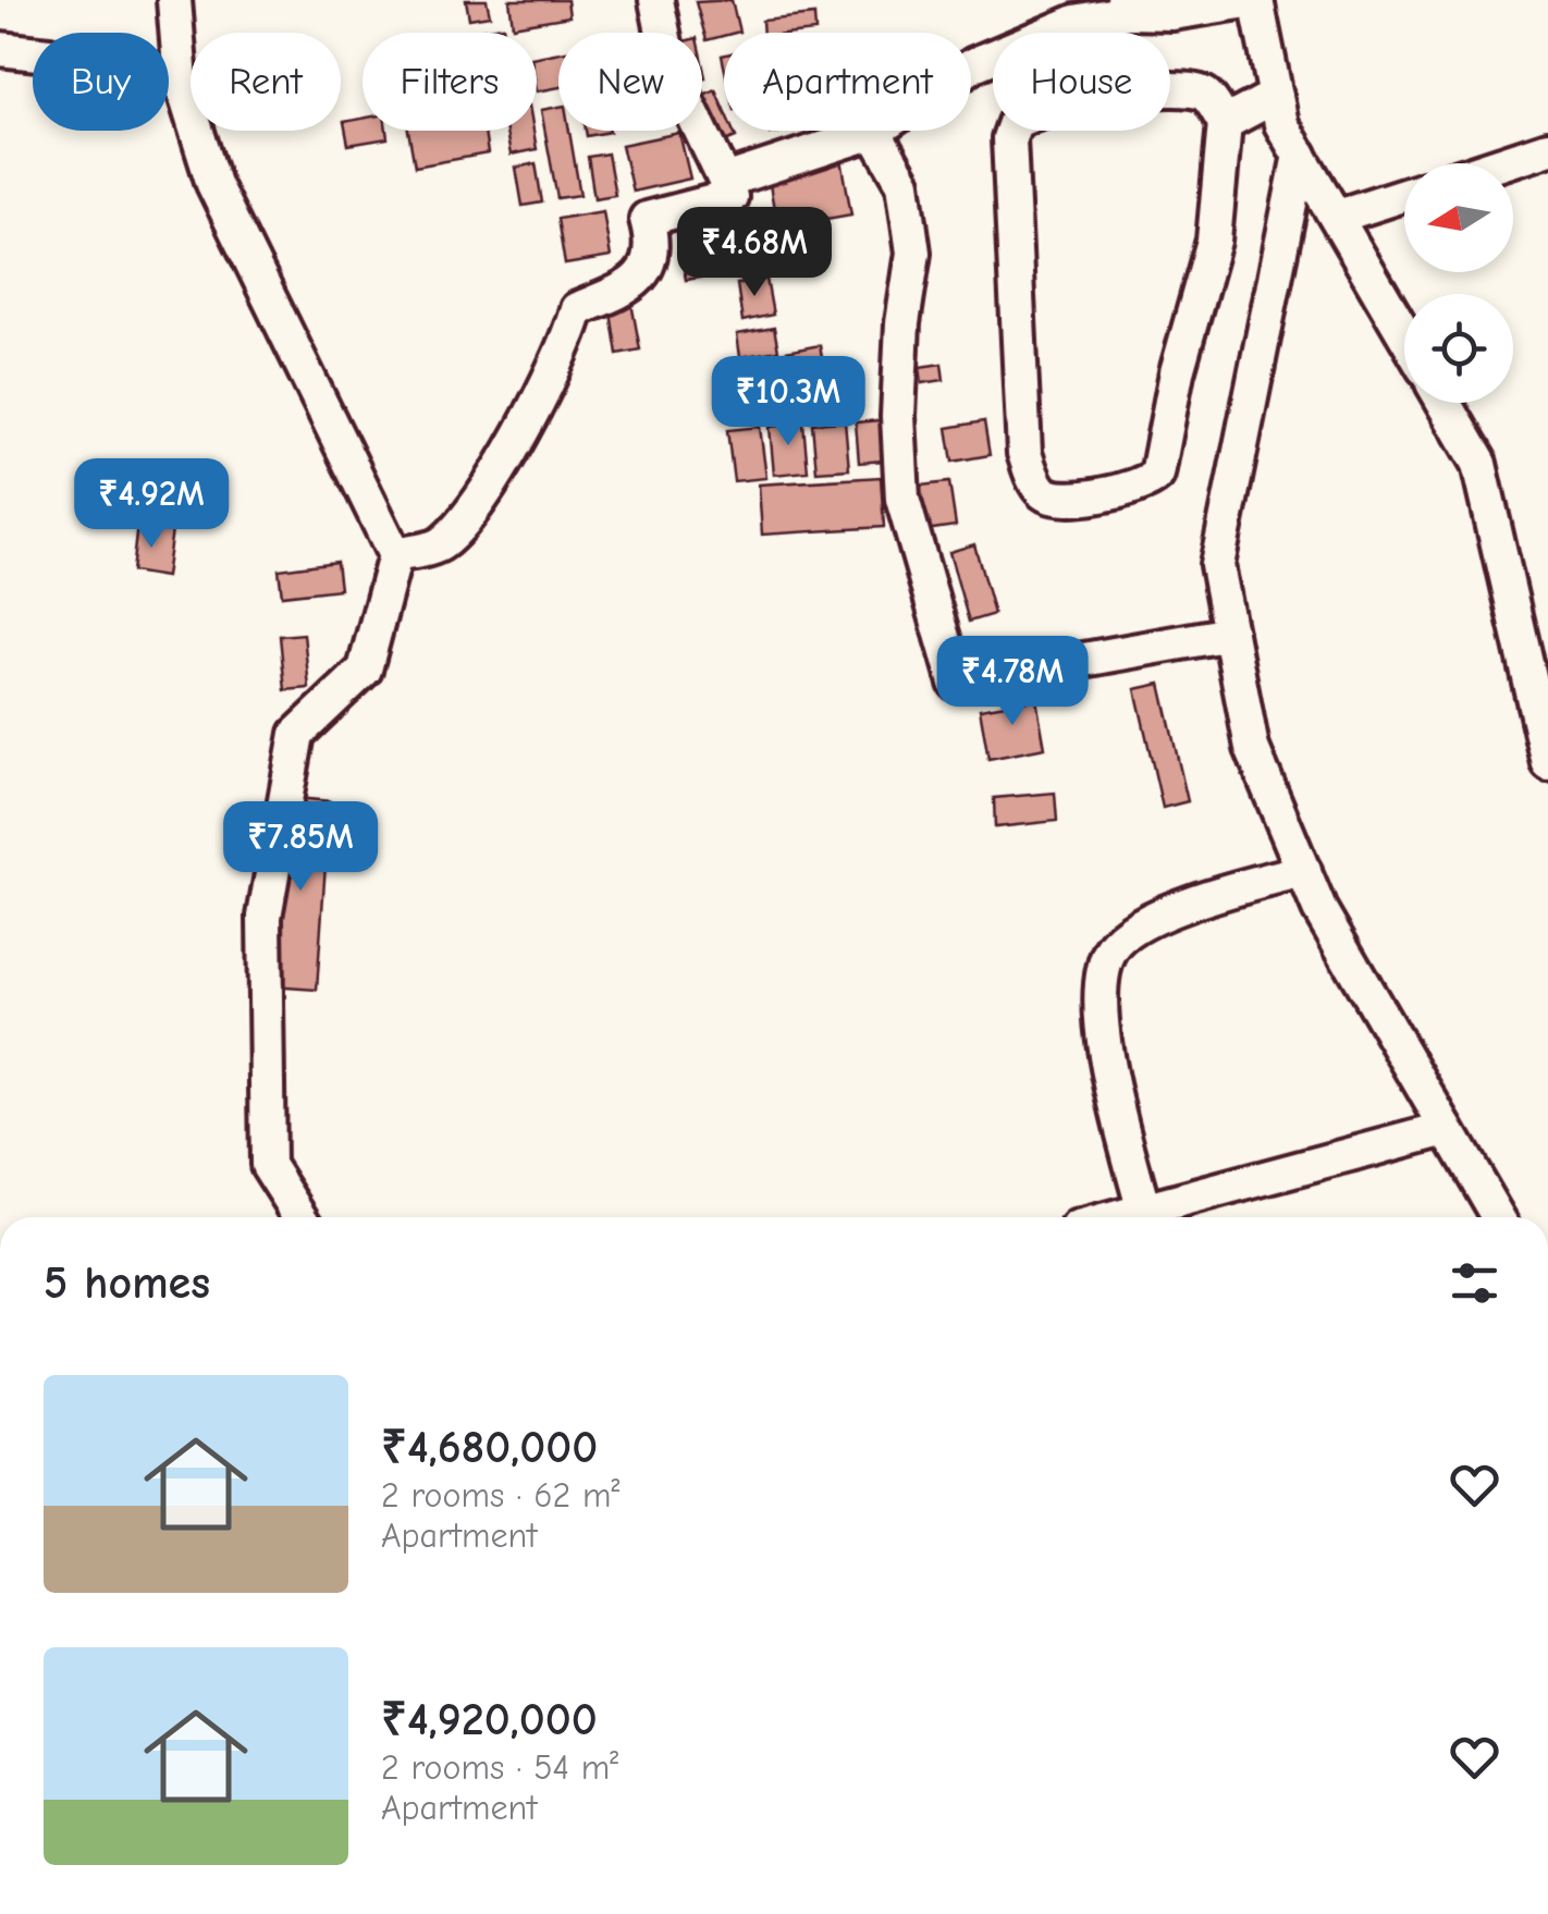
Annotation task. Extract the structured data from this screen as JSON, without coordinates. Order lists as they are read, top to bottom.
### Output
{
  "north": "left",
  "page": {
    "chip": [
      "Buy",
      "Rent",
      "Filters",
      "New",
      "Apartment",
      "House"
    ],
    "price": [
      "₹4.68M",
      "₹10.3M",
      "₹4.92M",
      "₹4.78M",
      "₹7.85M"
    ],
    "heading": "5 homes",
    "list": [
      {
        "name": "₹4,680,000",
        "note": "2 rooms · 62 m² · Apartment"
      },
      {
        "name": "₹4,920,000",
        "note": "2 rooms · 54 m² · Apartment"
      }
    ]
  }
}
